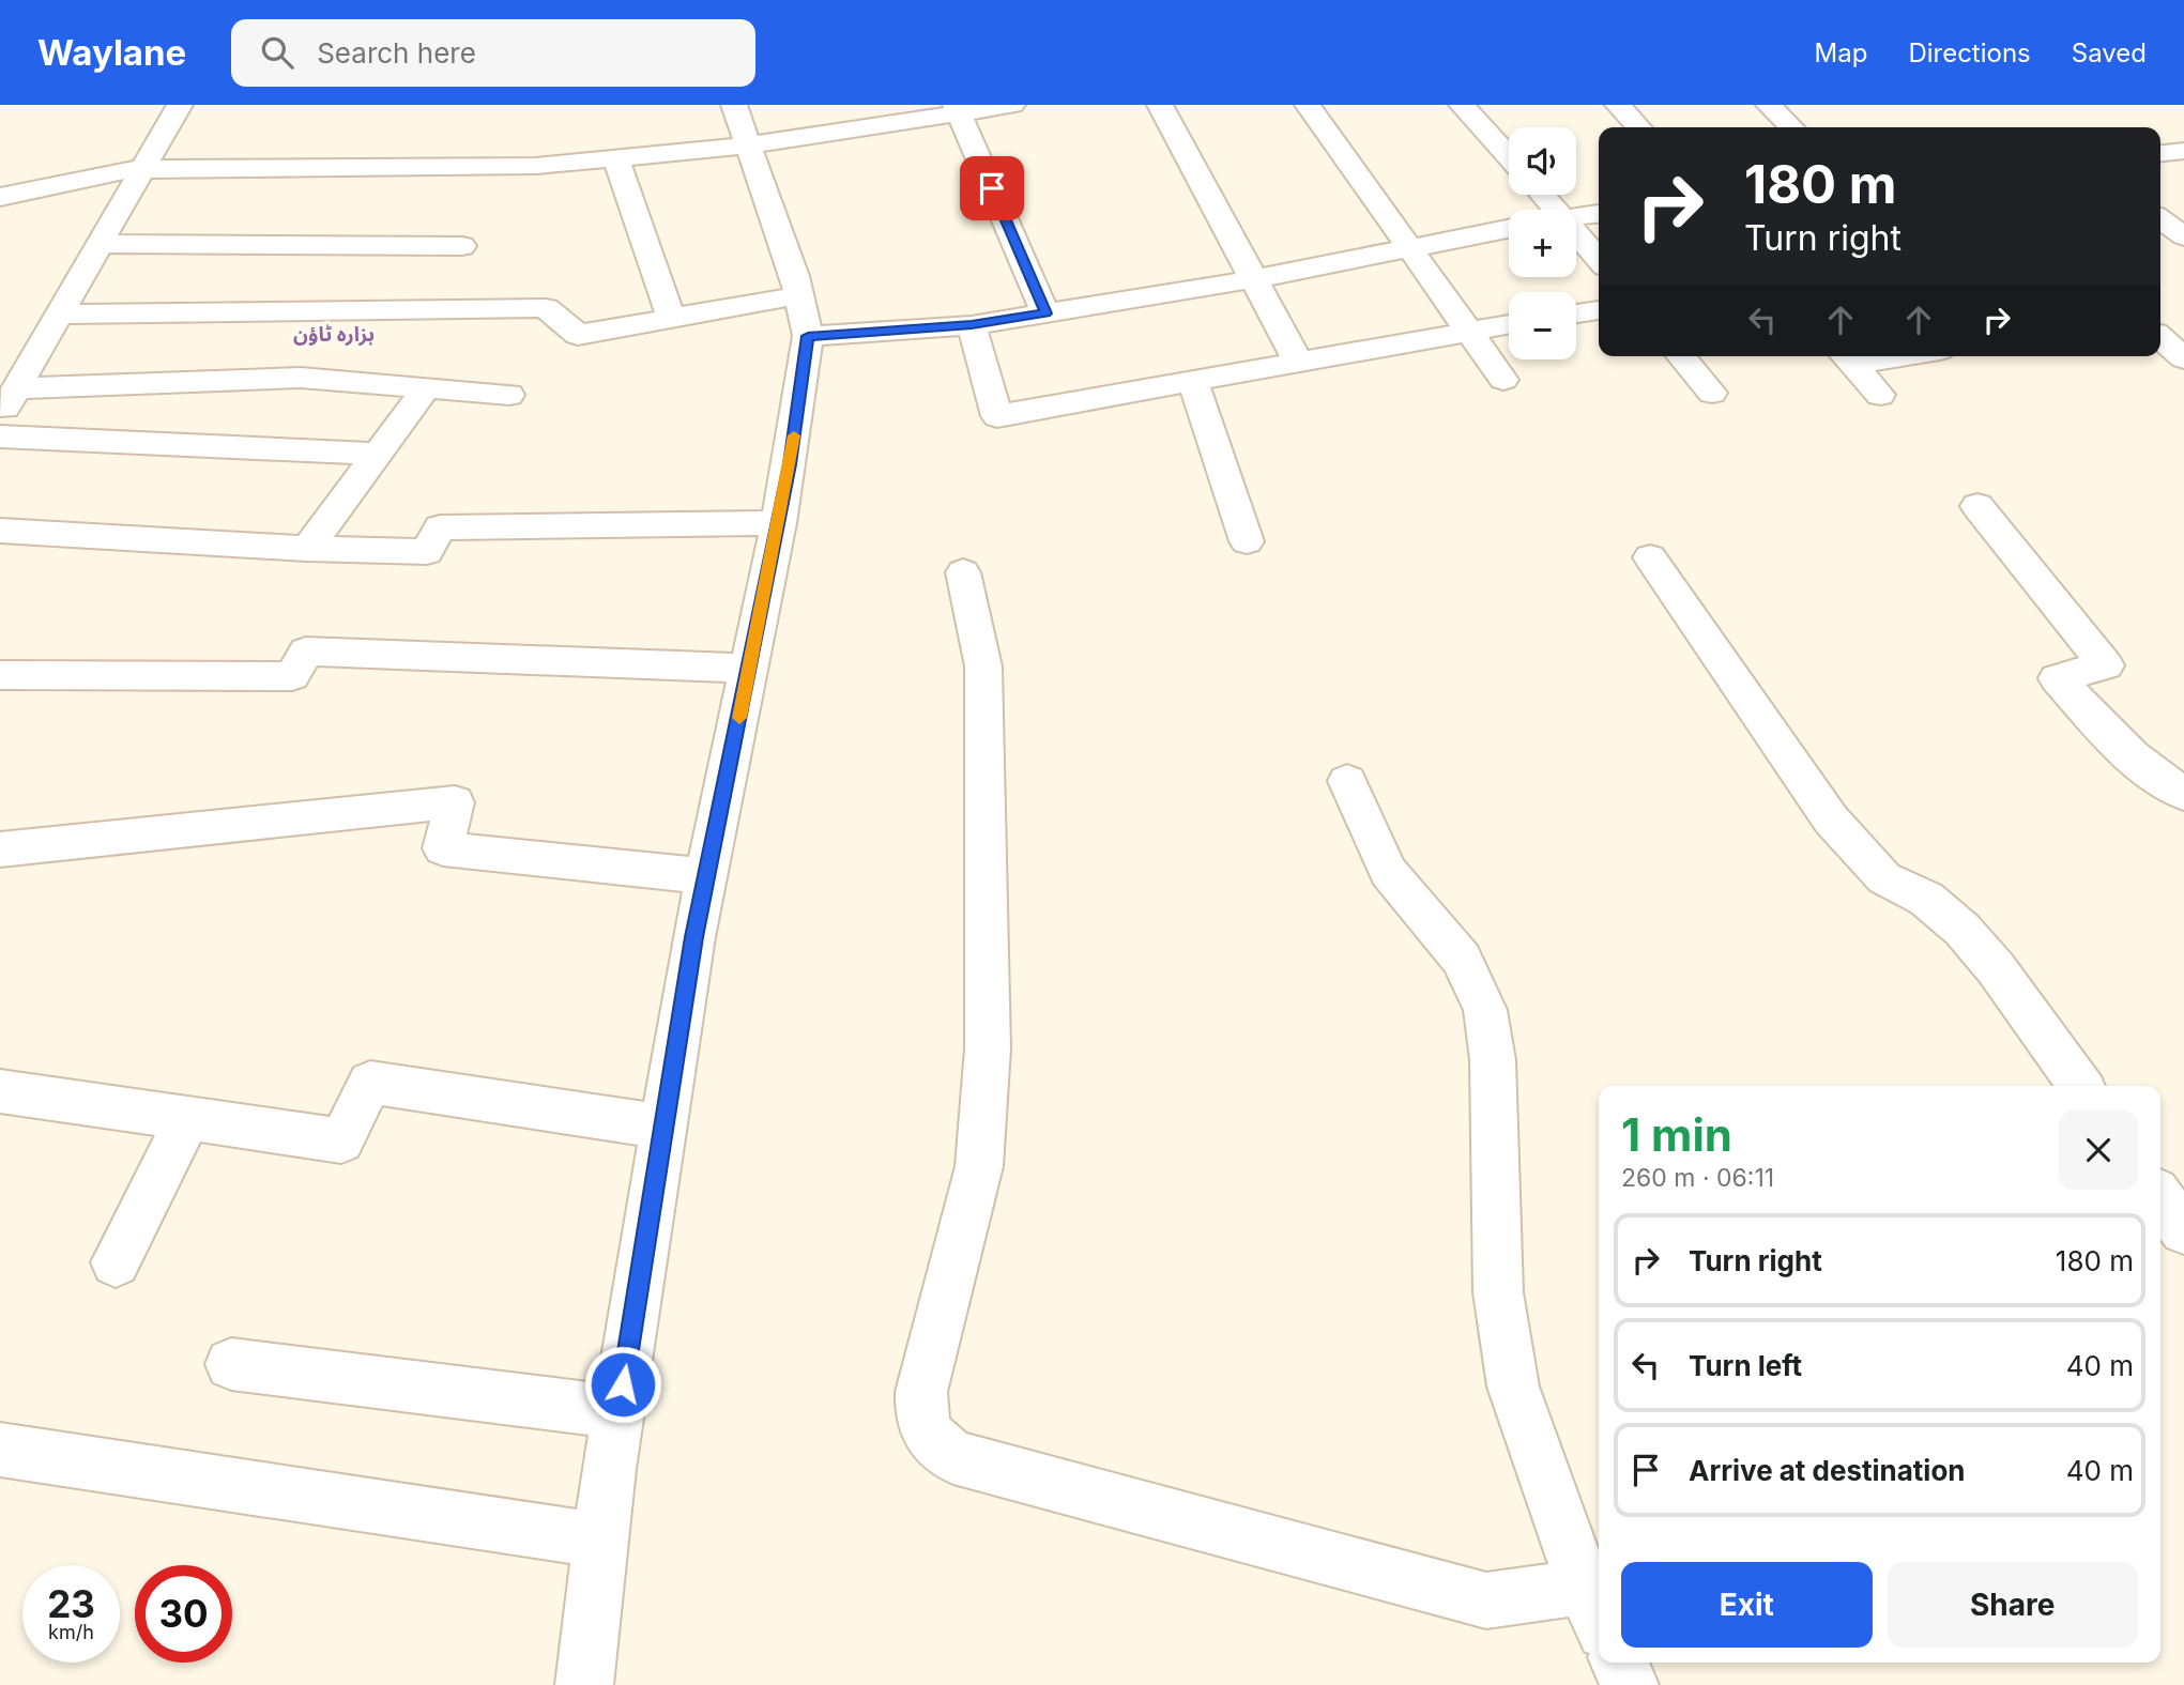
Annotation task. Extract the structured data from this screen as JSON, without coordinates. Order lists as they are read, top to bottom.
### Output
{
  "districts": ["ہزارہ ٹاؤن"],
  "page": {
    "header": "Waylane",
    "search": "Search here",
    "nav": ["Map", "Directions", "Saved"],
    "map_buttons": ["+", "−"],
    "turn": ["180 m", "Turn right"],
    "heading": ["1 min", "260 m · 06:11"],
    "list": [
      {
        "name": "Turn right",
        "value": "180 m"
      },
      {
        "name": "Turn left",
        "value": "40 m"
      },
      {
        "name": "Arrive at destination",
        "value": "40 m"
      }
    ],
    "buttons": ["Exit", "Share"],
    "speed": "23 km/h",
    "limit": "30"
  }
}
